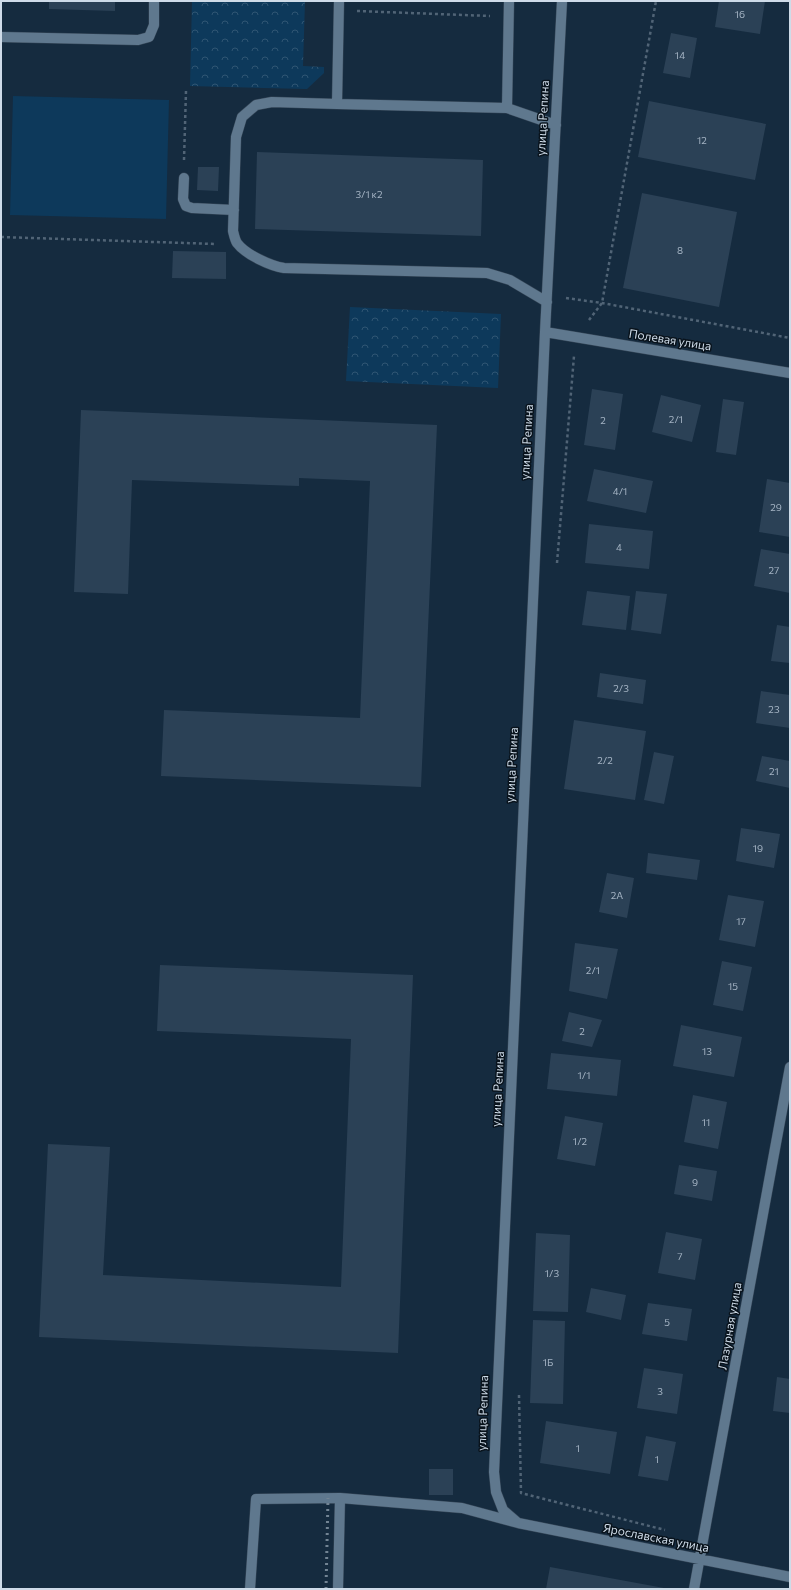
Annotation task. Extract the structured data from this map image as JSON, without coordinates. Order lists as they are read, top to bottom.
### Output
{
  "streets": {
    "street": [
      "улица Репина",
      "Полевая улица",
      "Лазурная улица",
      "Ярославская улица"
    ]
  },
  "crossings": [
    ["улица Репина", "Полевая улица"],
    ["улица Репина", "Ярославская улица"],
    ["Лазурная улица", "Ярославская улица"]
  ],
  "house_numbers": [
    "16",
    "14",
    "12",
    "3/1 к2",
    "8",
    "2/1",
    "2",
    "4/1",
    "29",
    "4",
    "27",
    "2/3",
    "23",
    "2/2",
    "21",
    "19",
    "2А",
    "17",
    "2/1",
    "15",
    "2",
    "13",
    "1/1",
    "11",
    "1/2",
    "9",
    "7",
    "1/3",
    "5",
    "1Б",
    "3",
    "1",
    "1"
  ]
}
